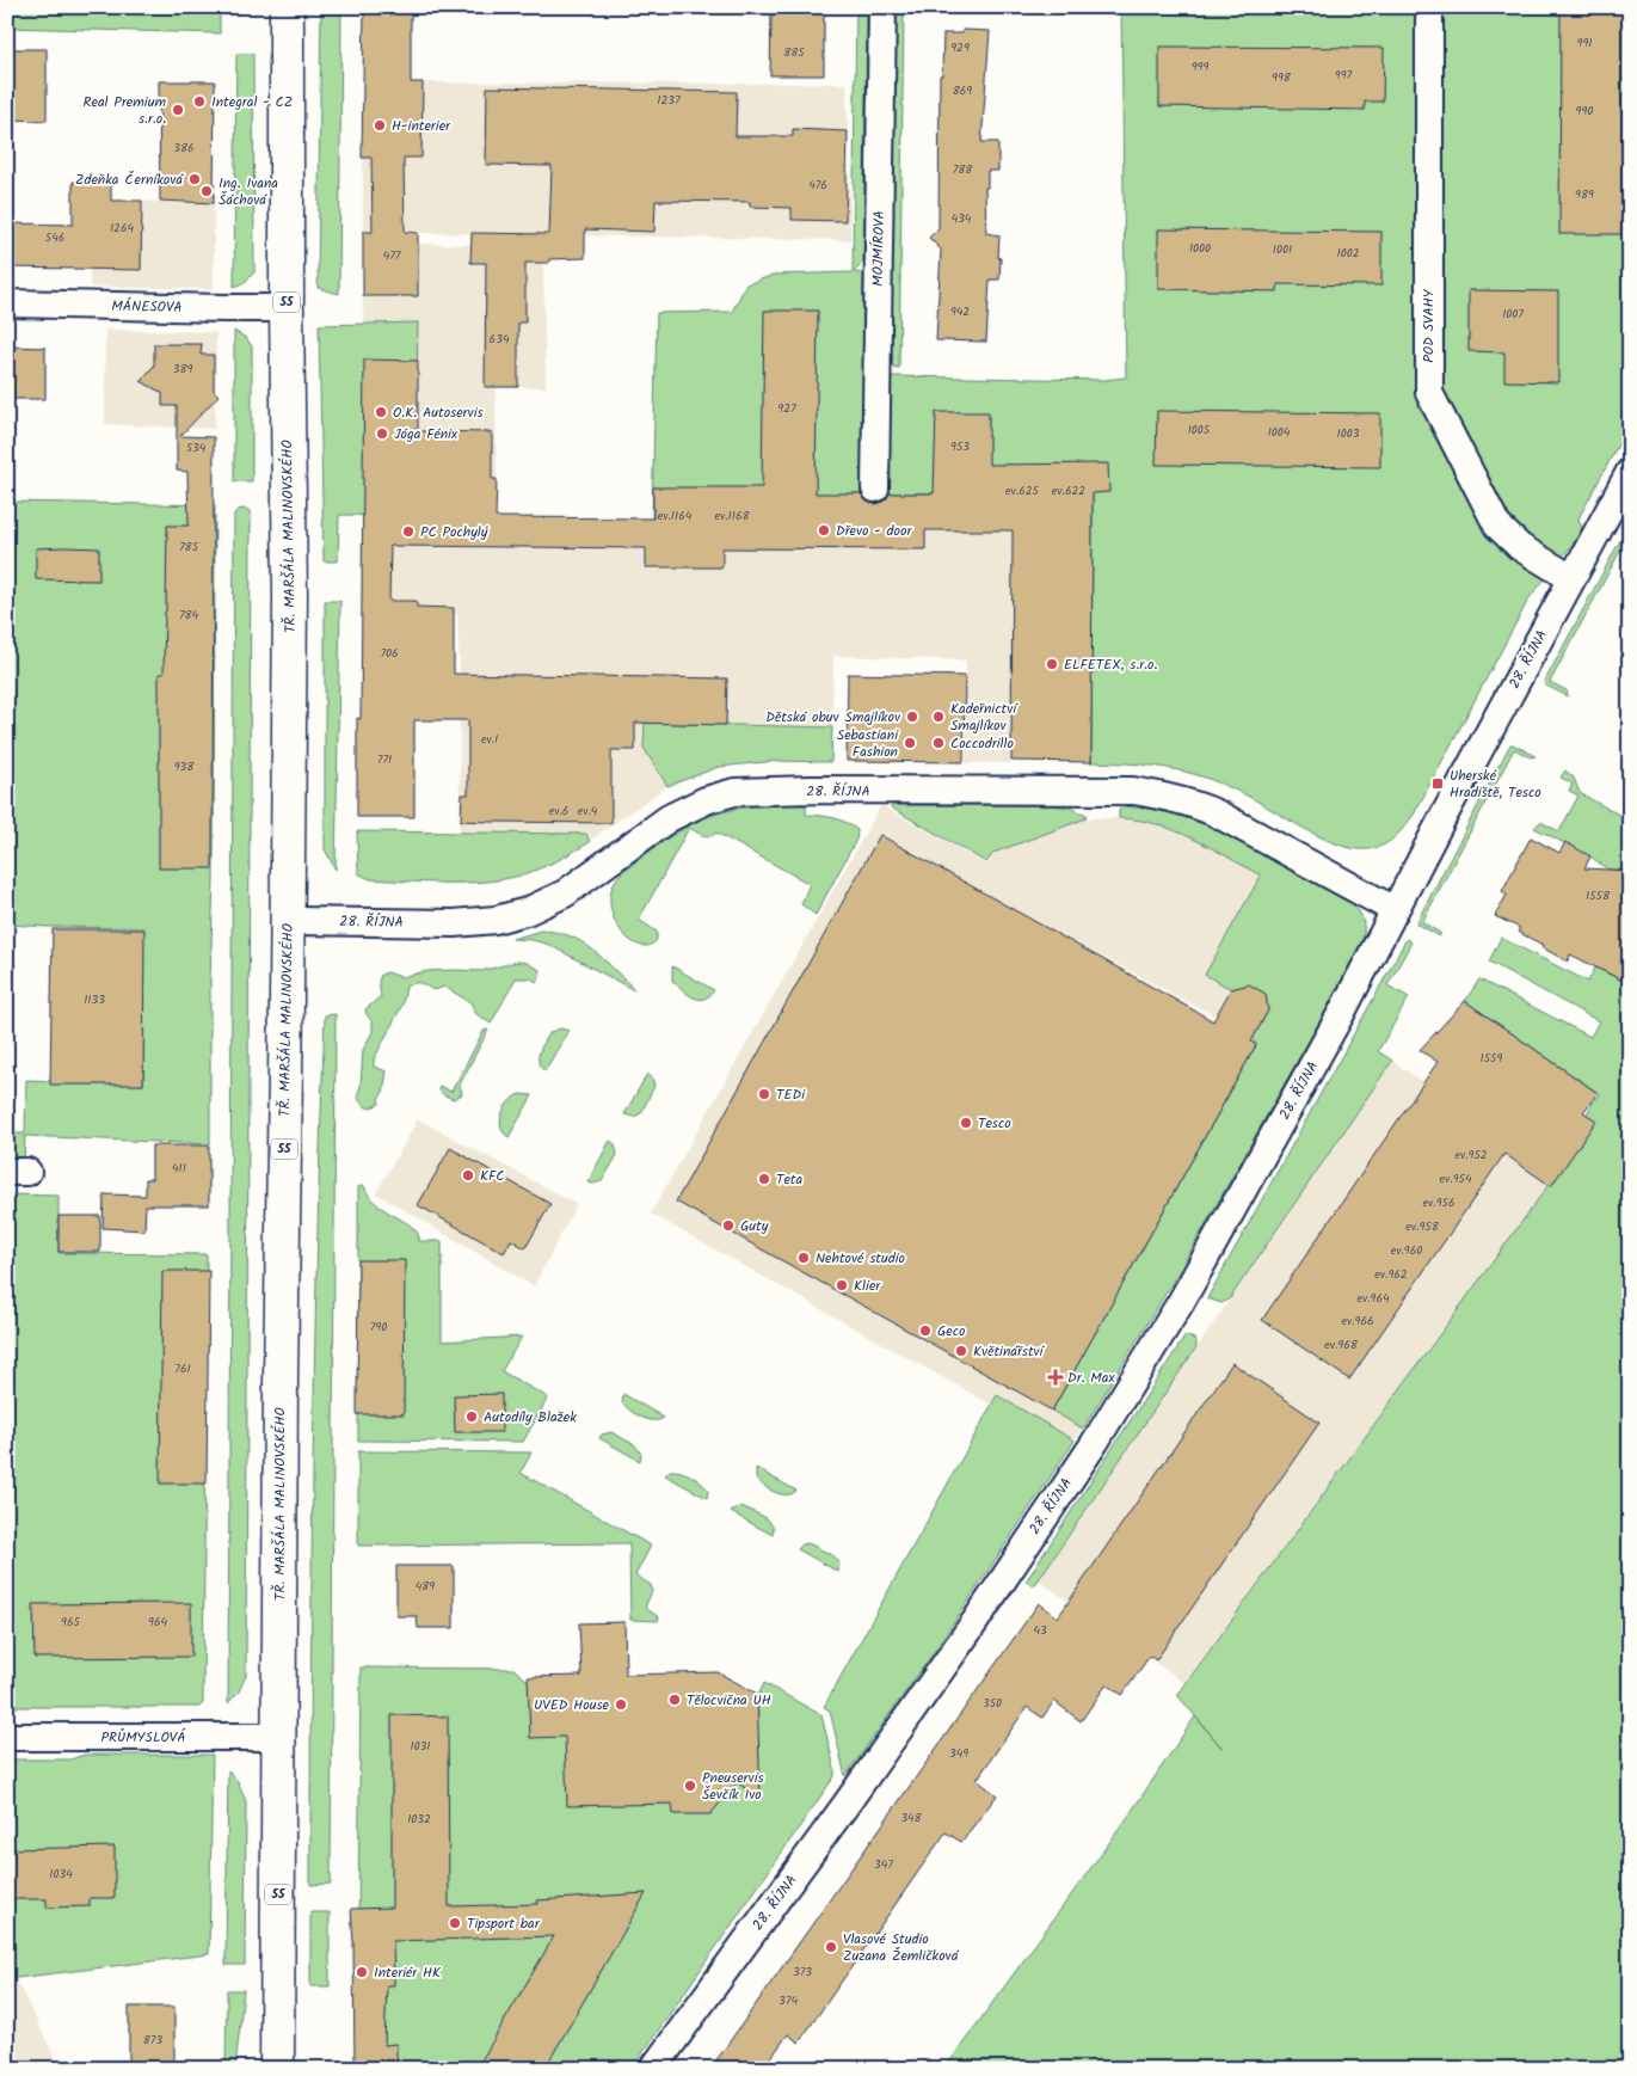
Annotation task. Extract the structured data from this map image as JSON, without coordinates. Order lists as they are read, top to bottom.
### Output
{
  "streets": {
    "main road": ["55", "TŘ. MARŠÁLA MALINOVSKÉHO"],
    "street": [
      "MOJMÍROVA",
      "MÁNESOVA",
      "POD SVAHY",
      "28. ŘÍJNA",
      "PRŮMYSLOVÁ"
    ]
  },
  "crossings": [
    ["MÁNESOVA", "TŘ. MARŠÁLA MALINOVSKÉHO"],
    ["POD SVAHY", "28. ŘÍJNA"],
    ["TŘ. MARŠÁLA MALINOVSKÉHO", "28. ŘÍJNA"],
    ["TŘ. MARŠÁLA MALINOVSKÉHO", "PRŮMYSLOVÁ"]
  ],
  "places": {
    "other": [
      "Integral - CZ",
      "Real Premium s.r.o.",
      "H-interier",
      "Zdeňka Černíková",
      "Ing. Ivana Šáchová",
      "O.K. Autoservis",
      "Jóga Fénix",
      "Dřevo - door",
      "PC Pochylý",
      "ELFETEX, s.r.o.",
      "Dětská obuv Smajlíkov",
      "Kadeřnictví Smajlíkov",
      "Sebastiani Fashion",
      "Coccodrillo",
      "TEDi",
      "Tesco",
      "KFC",
      "Teta",
      "Guty",
      "Nehtové studio",
      "Klier",
      "Geco",
      "Květinářství",
      "Autodíly Blažek",
      "Tělocvična UH",
      "UVED House",
      "Pneuservis Ševčík Ivo",
      "Tipsport bar",
      "Vlasové Studio Zuzana Žemličková",
      "Interiér HK"
    ],
    "transit": ["Uherské Hradiště, Tesco"],
    "health": ["Dr. Max"]
  },
  "house_numbers": [
    "991",
    "929",
    "885",
    "999",
    "997",
    "998",
    "869",
    "1237",
    "990",
    "386",
    "788",
    "476",
    "989",
    "434",
    "1264",
    "546",
    "1000",
    "1001",
    "1002",
    "477",
    "942",
    "1007",
    "634",
    "389",
    "927",
    "1005",
    "1004",
    "1003",
    "953",
    "534",
    "ev.625",
    "ev.622",
    "ev.1164",
    "ev.1168",
    "785",
    "784",
    "706",
    "ev.1",
    "771",
    "938",
    "ev.6",
    "ev.4",
    "1558",
    "1133",
    "1559",
    "ev.952",
    "411",
    "ev.954",
    "ev.956",
    "ev.958",
    "ev.960",
    "ev.962",
    "ev.964",
    "ev.966",
    "790",
    "ev.968",
    "761",
    "489",
    "965",
    "964",
    "43",
    "350",
    "1031",
    "349",
    "348",
    "1032",
    "347",
    "1034",
    "373",
    "374",
    "873"
  ]
}
